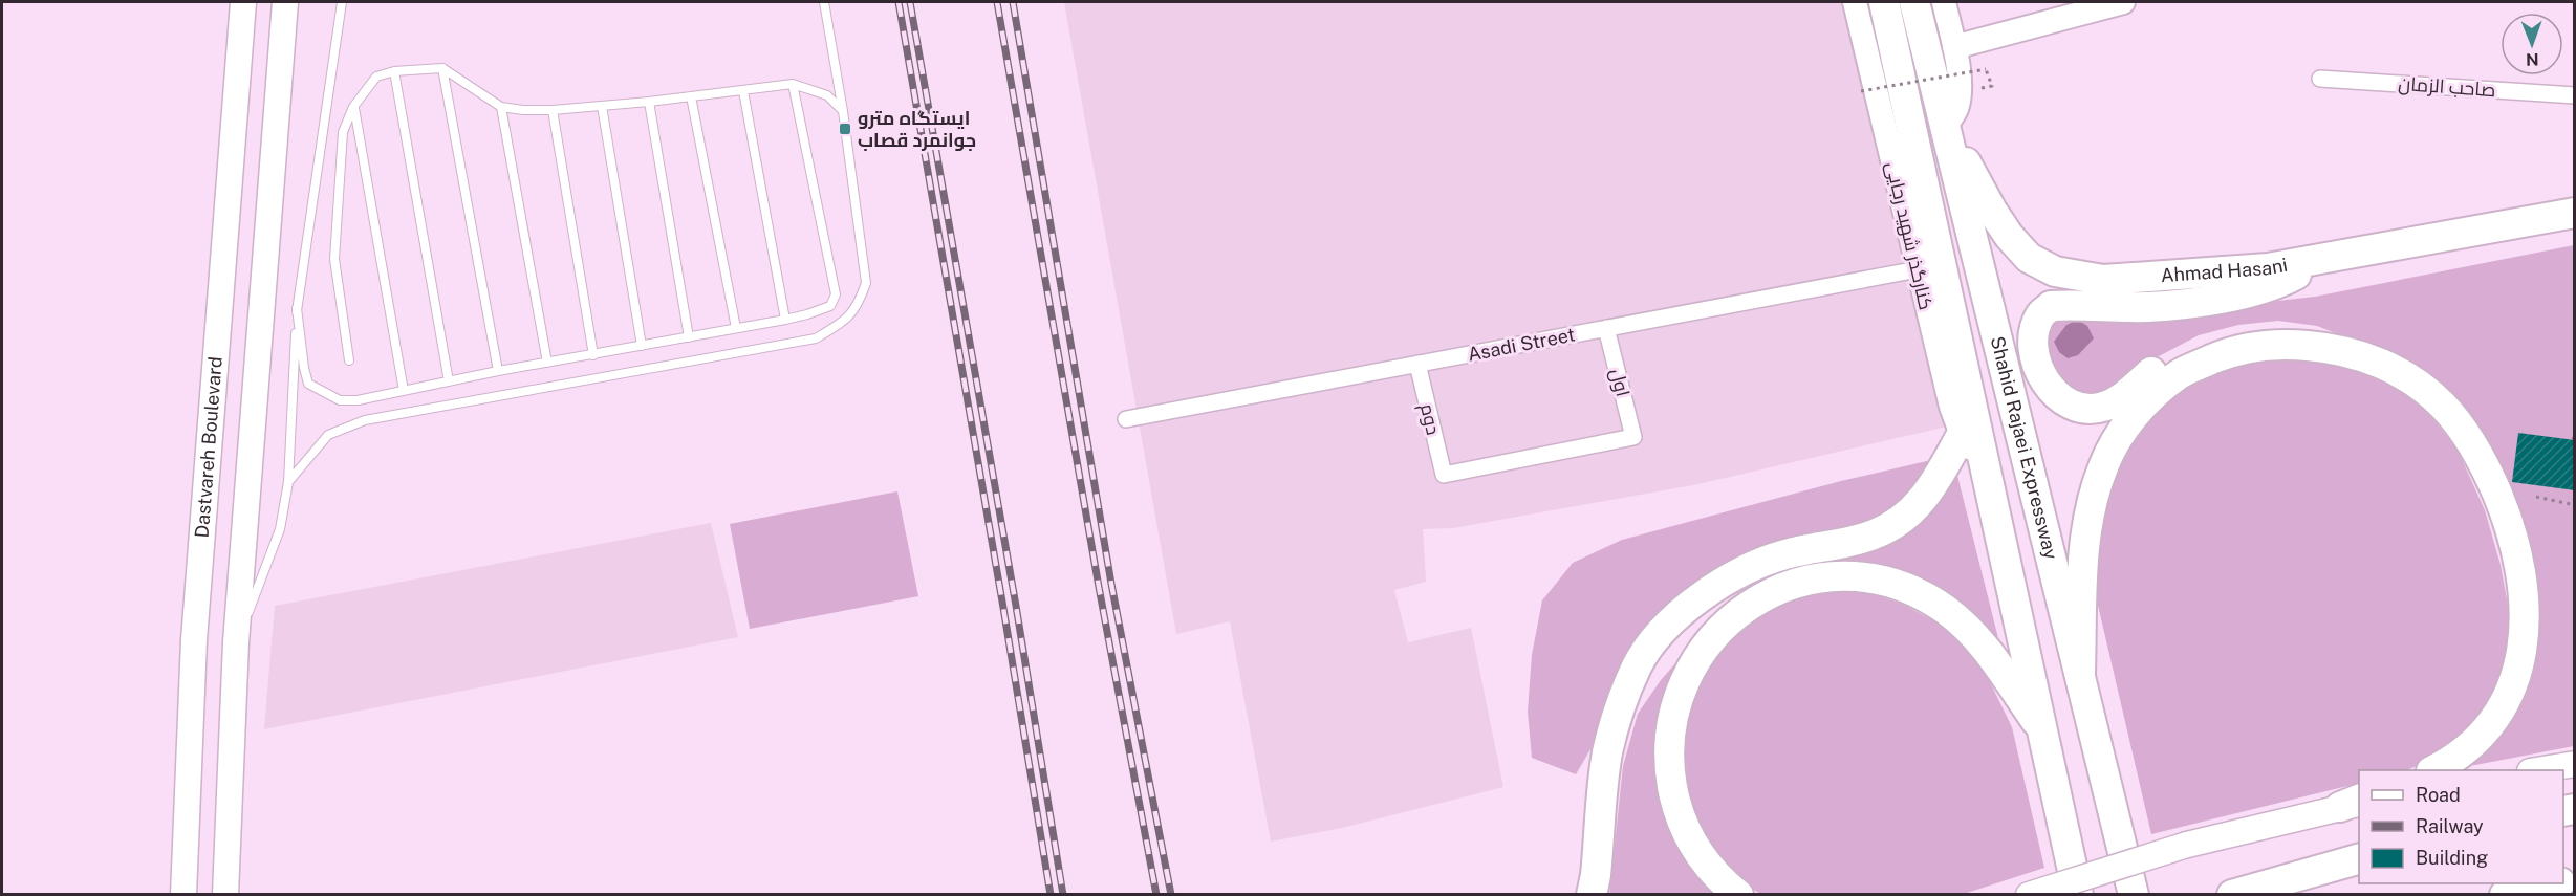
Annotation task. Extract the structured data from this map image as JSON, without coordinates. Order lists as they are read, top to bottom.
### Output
{
  "streets": {
    "highway": ["Ahmad Hasani", "Shahid Rajaei Expressway"],
    "main road": ["Dastvareh Boulevard"],
    "street": [
      "صاحب الزمان",
      "کنارگذر شهید رجایی",
      "Asadi Street",
      "اول",
      "دوم"
    ]
  },
  "crossings": [
    ["کنارگذر شهید رجایی", "Asadi Street"],
    ["Ahmad Hasani", "Shahid Rajaei Expressway"],
    ["Asadi Street", "اول"],
    ["Asadi Street", "دوم"],
    ["اول", "دوم"]
  ],
  "places": {
    "transit": ["ایستگاه مترو جوانمرد قصاب"]
  },
  "legend": ["Road", "Railway", "Building"],
  "north": "bottom"
}
